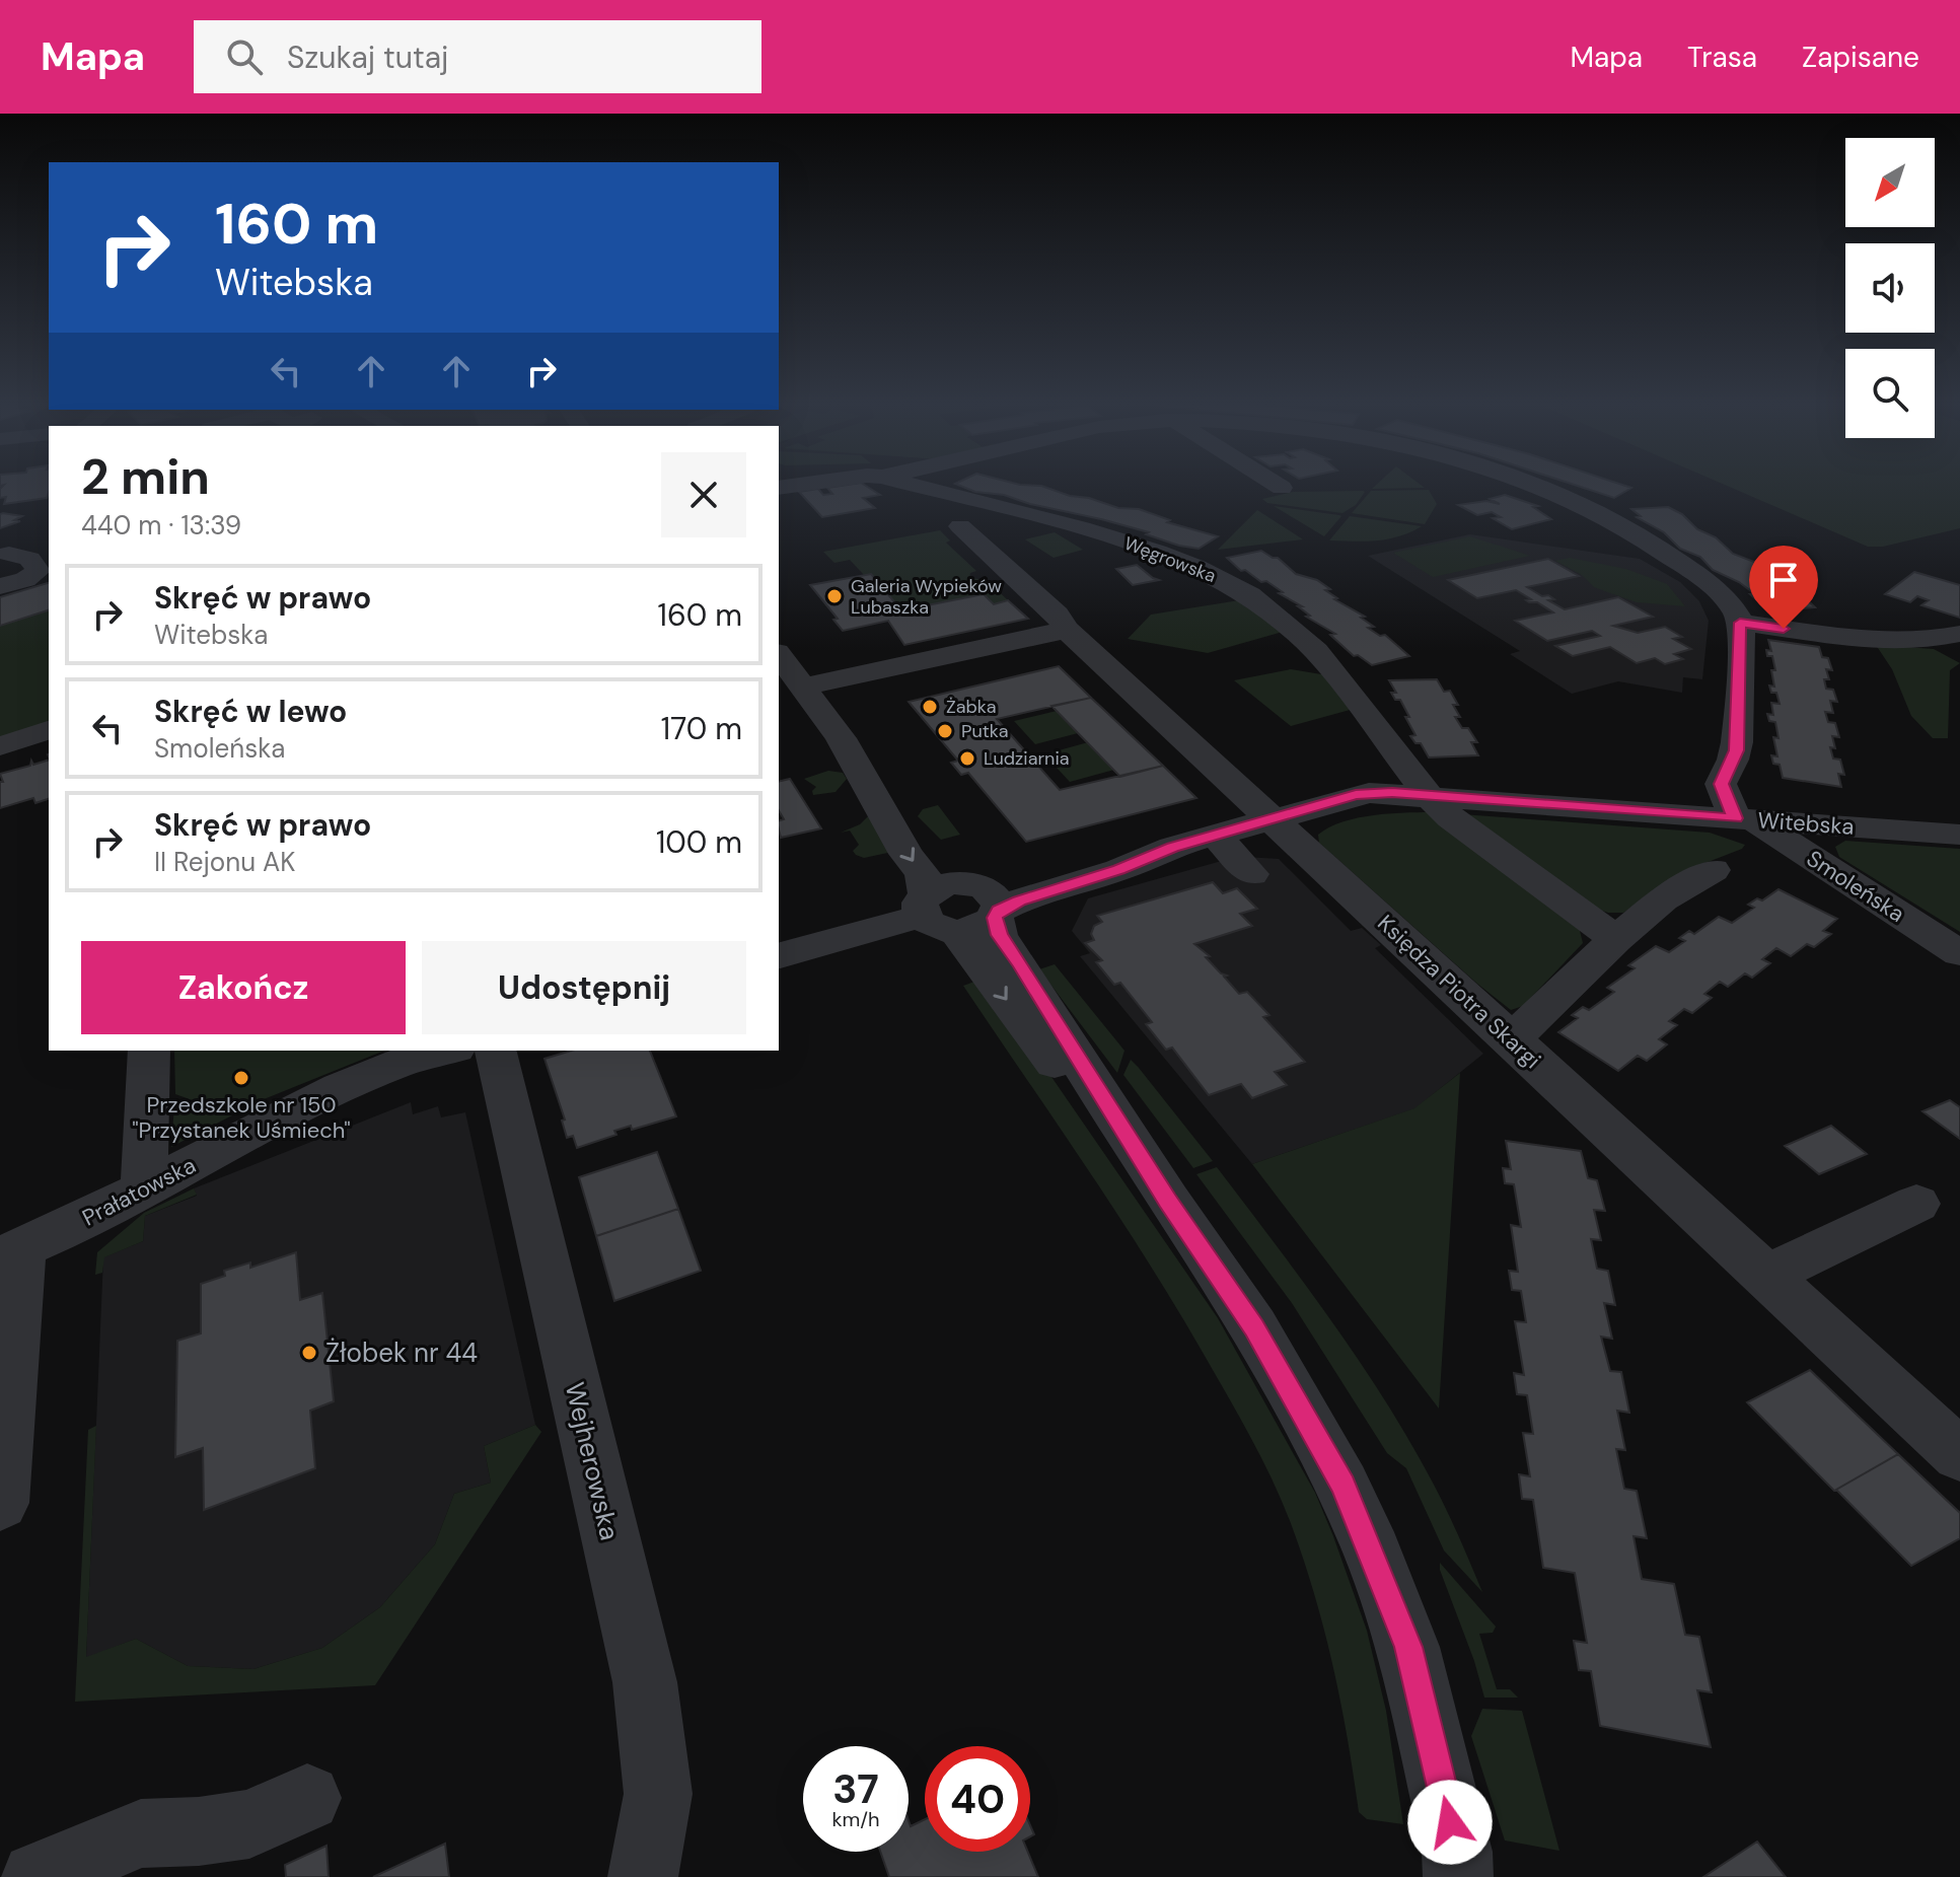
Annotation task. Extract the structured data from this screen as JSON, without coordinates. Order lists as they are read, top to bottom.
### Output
{
  "streets": {
    "street": [
      "Węgrowska",
      "Witebska",
      "Smoleńska",
      "Księdza Piotra Skargi",
      "Prałatowska",
      "Wejherowska"
    ]
  },
  "crossings": [
    ["Węgrowska", "Witebska"],
    ["Witebska", "Smoleńska"],
    ["Witebska", "Księdza Piotra Skargi"]
  ],
  "places": [
    "Galeria Wypieków Lubaszka",
    "Żabka",
    "Putka",
    "Ludziarnia",
    "Przedszkole nr 150 \"Przystanek Uśmiech\"",
    "Żłobek nr 44"
  ],
  "north": "bottom left",
  "page": {
    "header": "Mapa",
    "search": "Szukaj tutaj",
    "nav": ["Mapa", "Trasa", "Zapisane"],
    "turn": ["160 m", "Witebska"],
    "heading": ["2 min", "440 m · 13:39"],
    "list": [
      {
        "name": "Skręć w prawo",
        "note": "Witebska",
        "value": "160 m"
      },
      {
        "name": "Skręć w lewo",
        "note": "Smoleńska",
        "value": "170 m"
      },
      {
        "name": "Skręć w prawo",
        "note": "II Rejonu AK",
        "value": "100 m"
      }
    ],
    "buttons": ["Zakończ", "Udostępnij"],
    "speed": "37 km/h",
    "limit": "40"
  }
}
